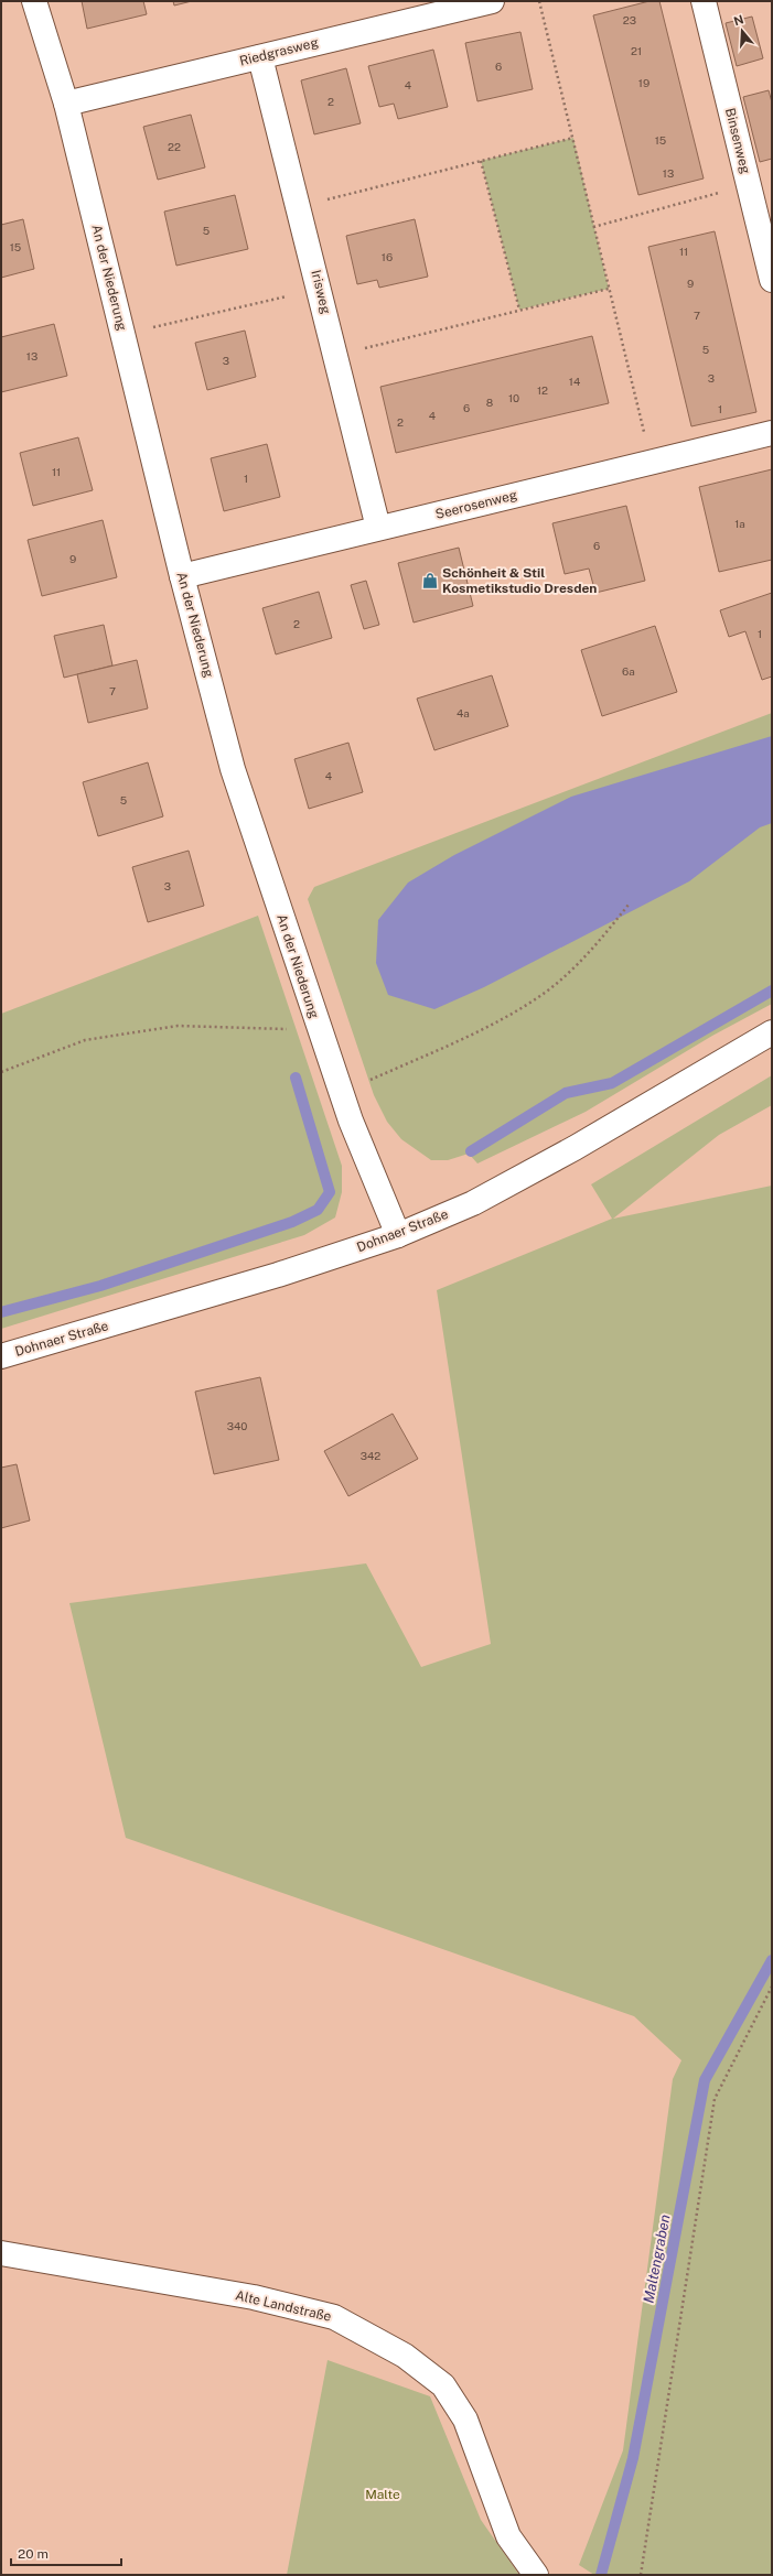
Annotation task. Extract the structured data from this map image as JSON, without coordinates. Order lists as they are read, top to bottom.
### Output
{
  "streets": {
    "street": [
      "Riedgrasweg",
      "Binsenweg",
      "An der Niederung",
      "Irisweg",
      "Seerosenweg",
      "Dohnaer Straße",
      "Alte Landstraße"
    ]
  },
  "crossings": [
    ["Riedgrasweg", "An der Niederung"],
    ["Riedgrasweg", "Irisweg"],
    ["An der Niederung", "Seerosenweg"],
    ["An der Niederung", "Dohnaer Straße"],
    ["Irisweg", "Seerosenweg"]
  ],
  "water": ["Maltengraben"],
  "parks": ["Malte"],
  "places": {
    "shop": ["Schönheit & Stil Kosmetikstudio Dresden"]
  },
  "house_numbers": [
    "23",
    "21",
    "6",
    "19",
    "4",
    "2",
    "15",
    "22",
    "13",
    "5",
    "15",
    "11",
    "16",
    "9",
    "7",
    "5",
    "13",
    "3",
    "3",
    "14",
    "12",
    "10",
    "8",
    "6",
    "1",
    "4",
    "2",
    "11",
    "1",
    "1a",
    "6",
    "9",
    "2",
    "1",
    "6a",
    "7",
    "4a",
    "4",
    "5",
    "3",
    "340",
    "342"
  ],
  "scale_bar": "20 m",
  "north": "top"
}
